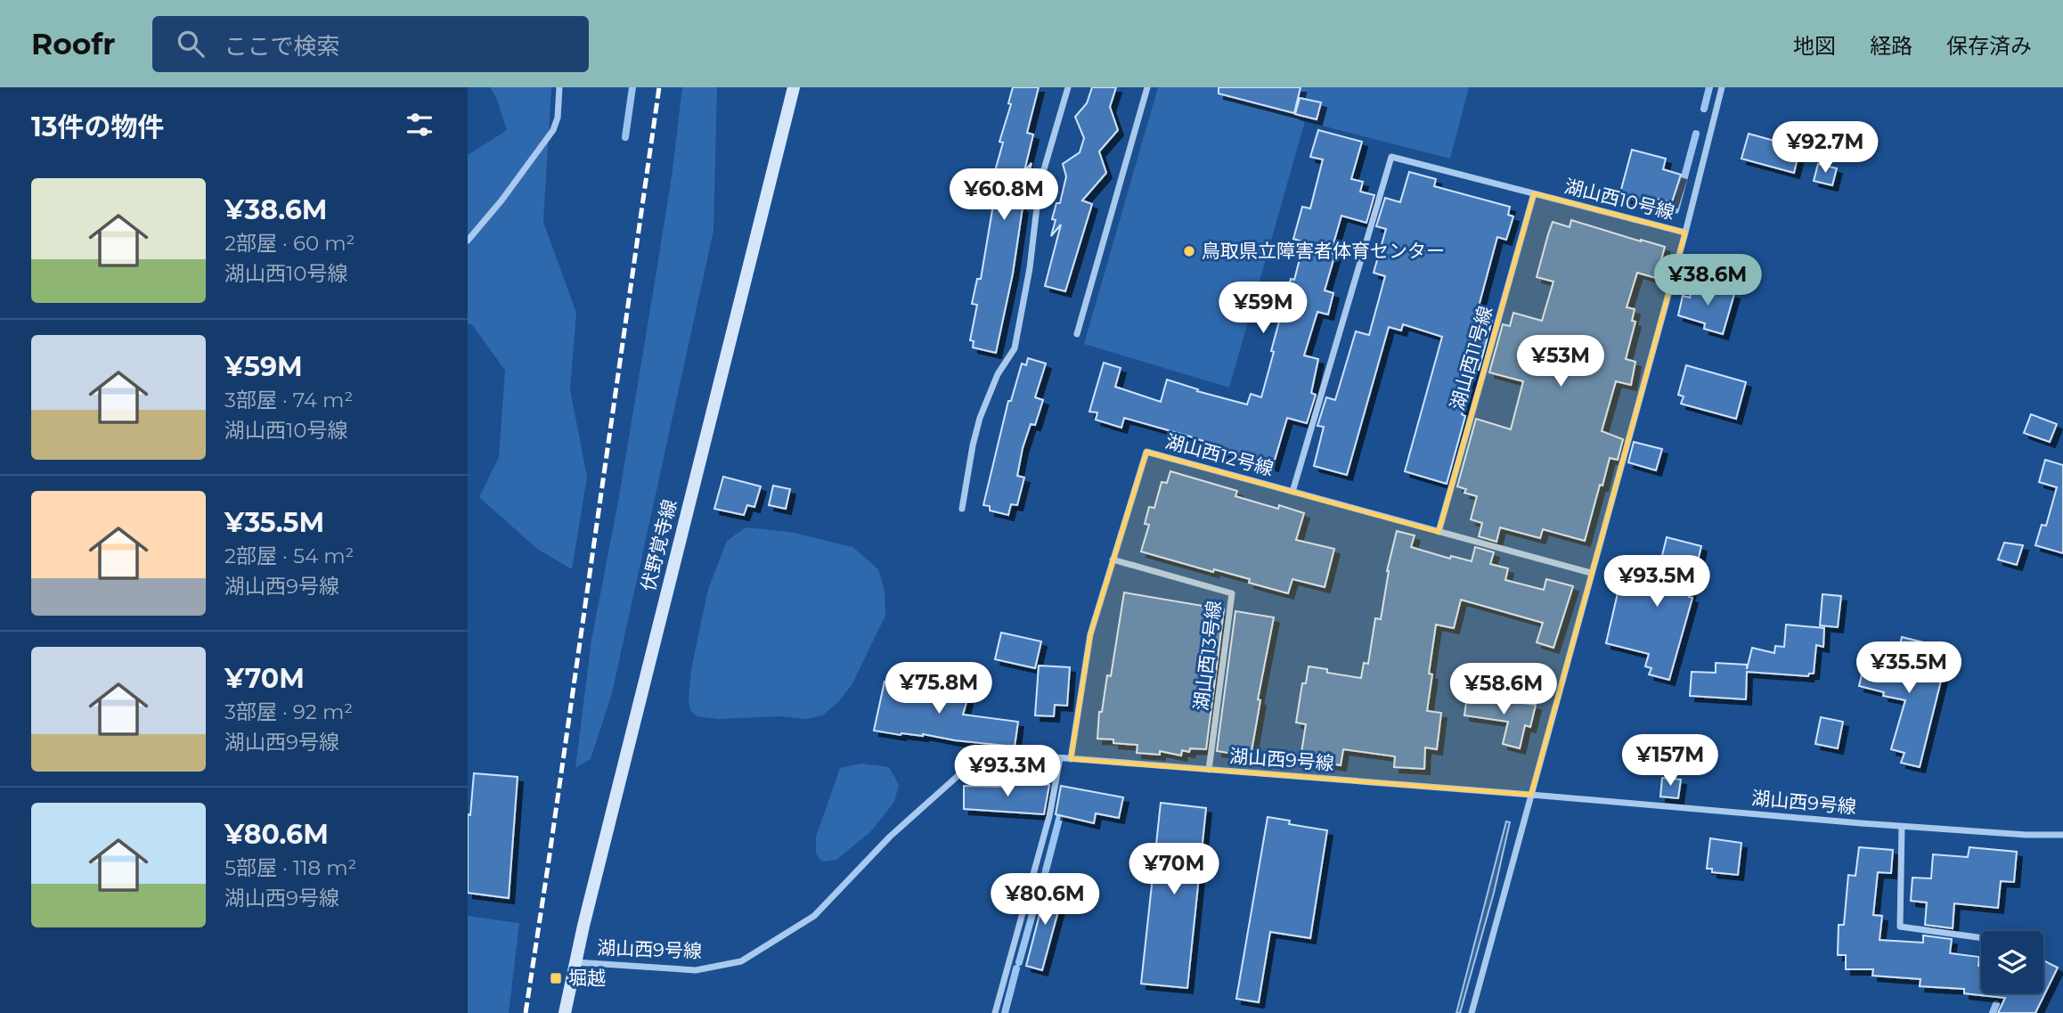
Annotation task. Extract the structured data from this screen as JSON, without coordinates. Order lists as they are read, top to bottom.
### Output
{
  "streets": {
    "main road": ["伏野覚寺線"],
    "street": [
      "湖山西10号線",
      "湖山西11号線",
      "湖山西12号線",
      "湖山西13号線",
      "湖山西9号線"
    ]
  },
  "crossings": [
    ["湖山西10号線", "湖山西11号線"],
    ["湖山西10号線", "湖山西12号線"],
    ["湖山西10号線", "湖山西9号線"],
    ["湖山西11号線", "湖山西12号線"],
    ["湖山西12号線", "湖山西13号線"],
    ["湖山西12号線", "湖山西9号線"],
    ["伏野覚寺線", "湖山西9号線"],
    ["湖山西13号線", "湖山西9号線"]
  ],
  "places": {
    "other": ["鳥取県立障害者体育センター"],
    "transit": ["堀越"]
  },
  "page": {
    "header": "Roofr",
    "search": "ここで検索",
    "nav": ["地図", "経路", "保存済み"],
    "heading": "13件の物件",
    "price": [
      "¥92.7M",
      "¥60.8M",
      "¥38.6M",
      "¥59M",
      "¥53M",
      "¥93.5M",
      "¥35.5M",
      "¥75.8M",
      "¥58.6M",
      "¥157M",
      "¥93.3M",
      "¥70M",
      "¥80.6M"
    ],
    "list": [
      {
        "name": "¥38.6M",
        "note": "2部屋 · 60 m² · 湖山西10号線"
      },
      {
        "name": "¥59M",
        "note": "3部屋 · 74 m² · 湖山西10号線"
      },
      {
        "name": "¥35.5M",
        "note": "2部屋 · 54 m² · 湖山西9号線"
      },
      {
        "name": "¥70M",
        "note": "3部屋 · 92 m² · 湖山西9号線"
      },
      {
        "name": "¥80.6M",
        "note": "5部屋 · 118 m² · 湖山西9号線"
      }
    ]
  }
}
